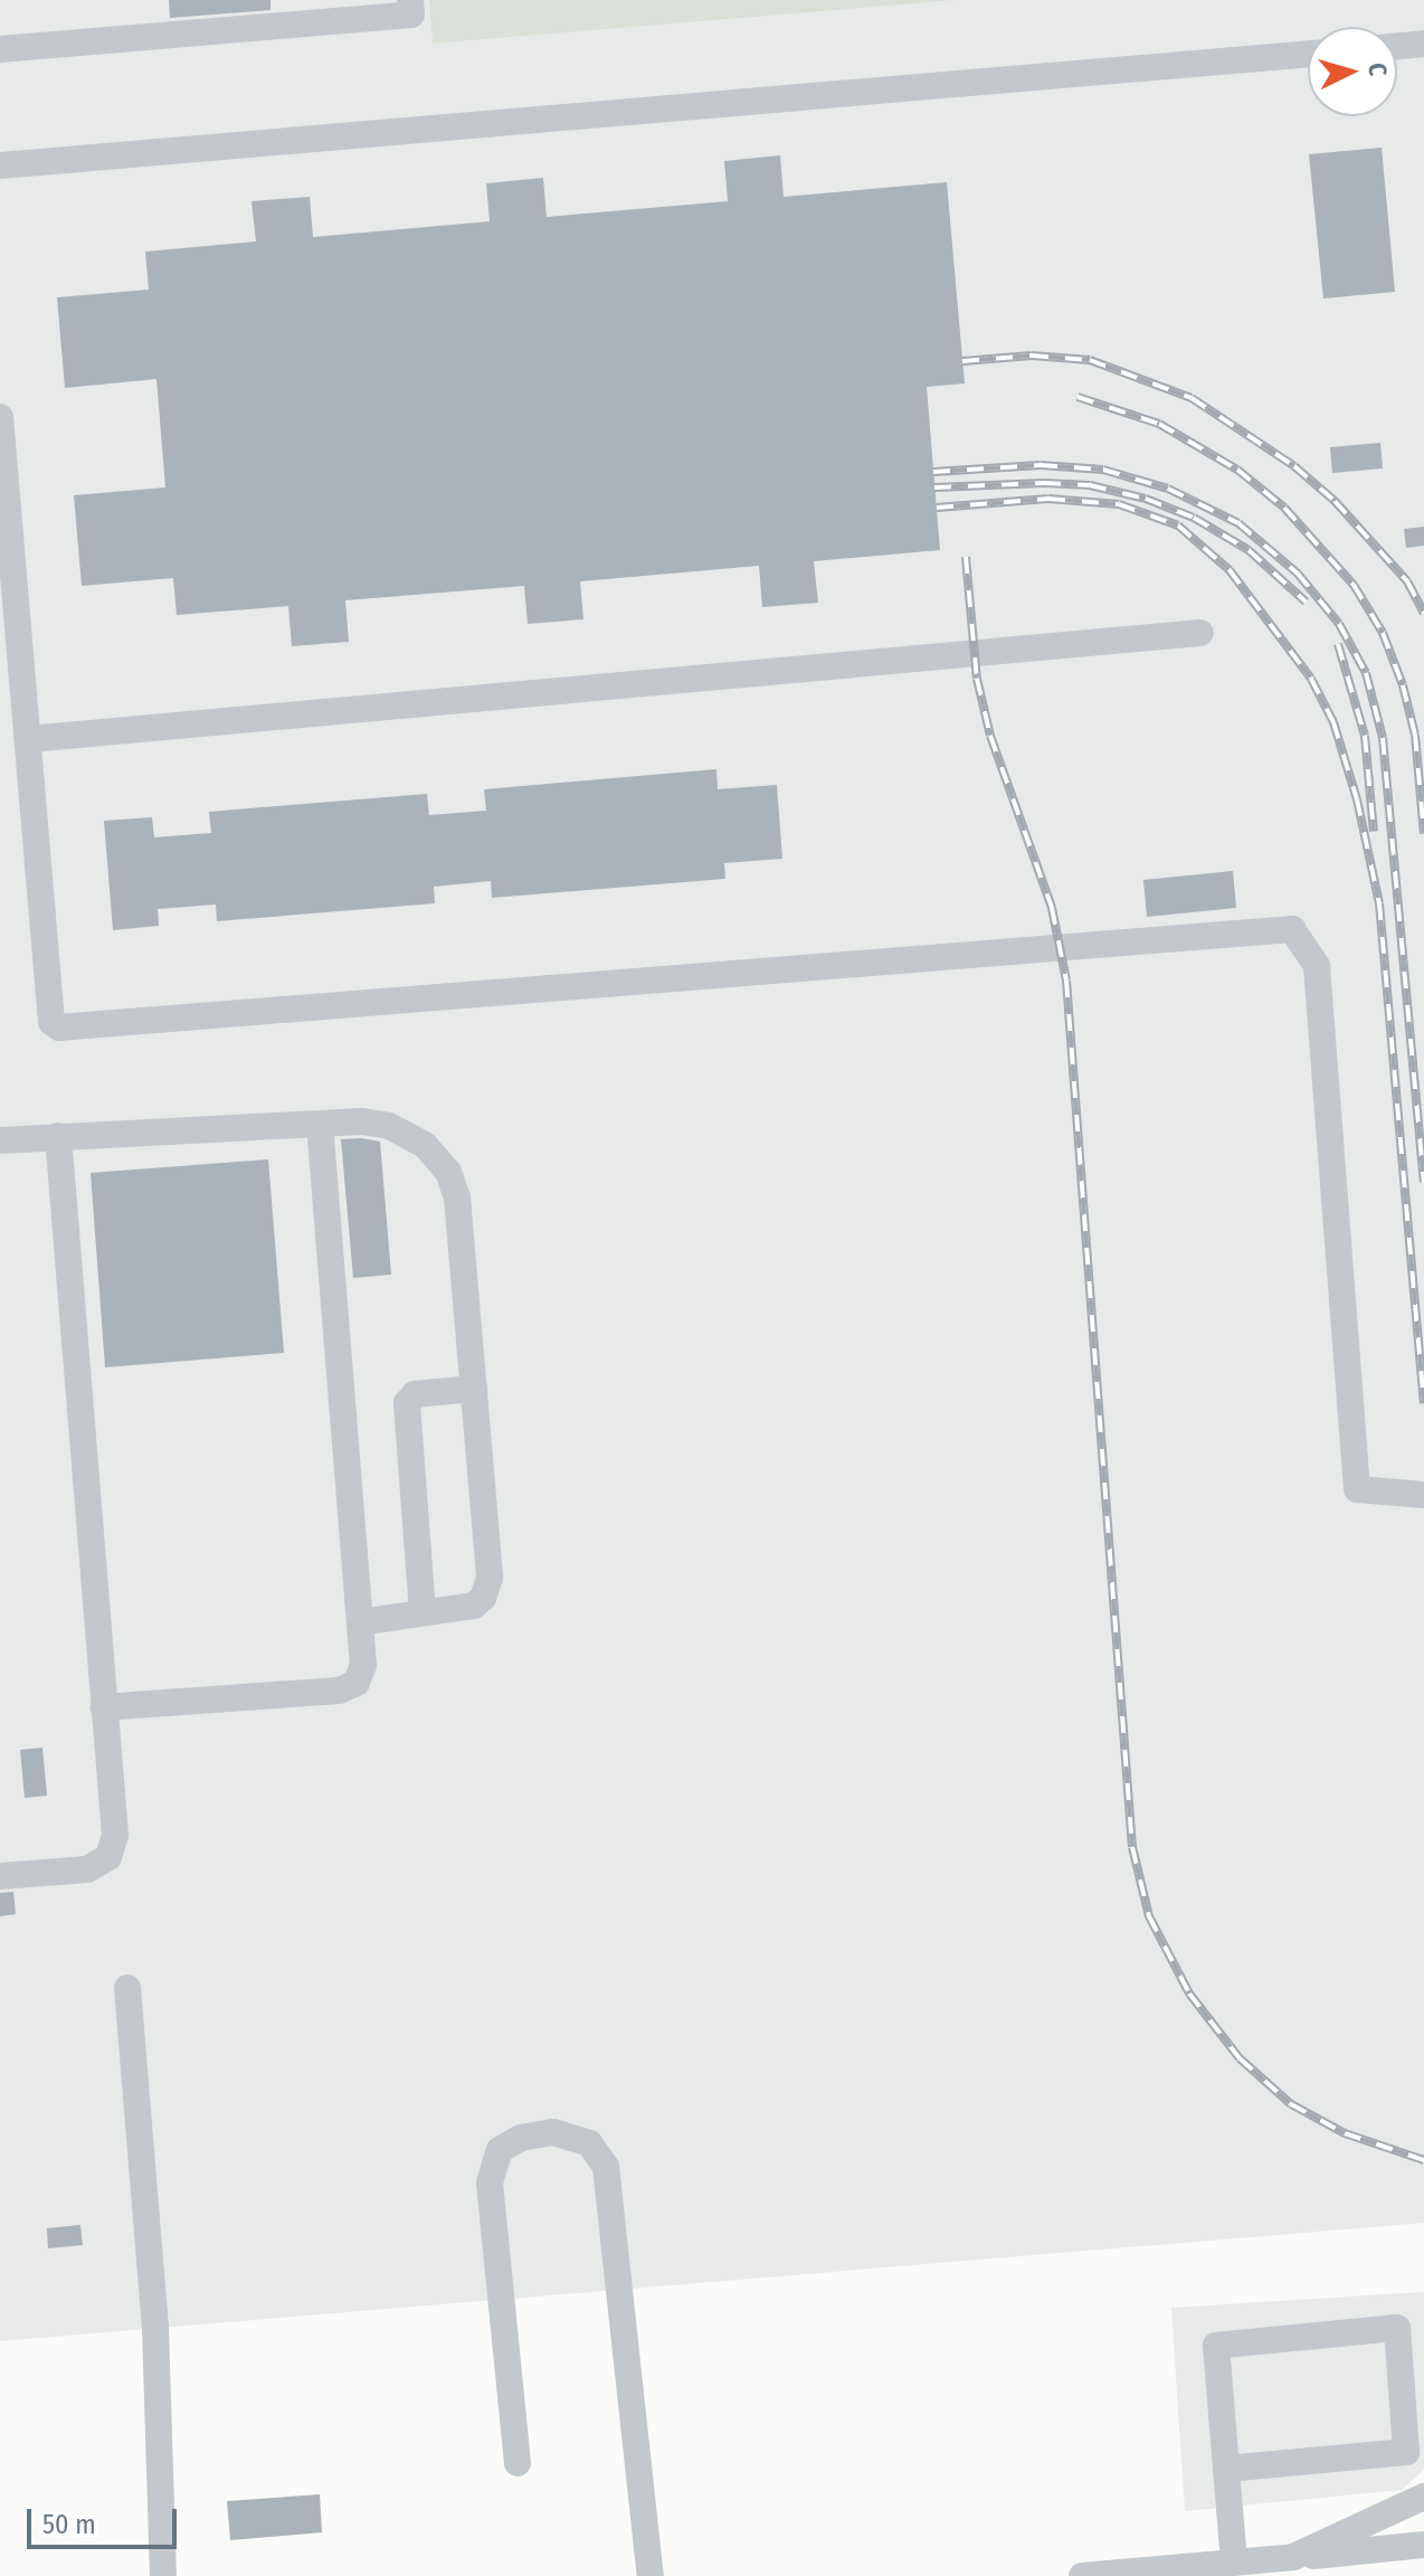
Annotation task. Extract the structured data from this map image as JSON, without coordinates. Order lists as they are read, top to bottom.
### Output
{
  "scale_bar": "50 m",
  "north": "right"
}
